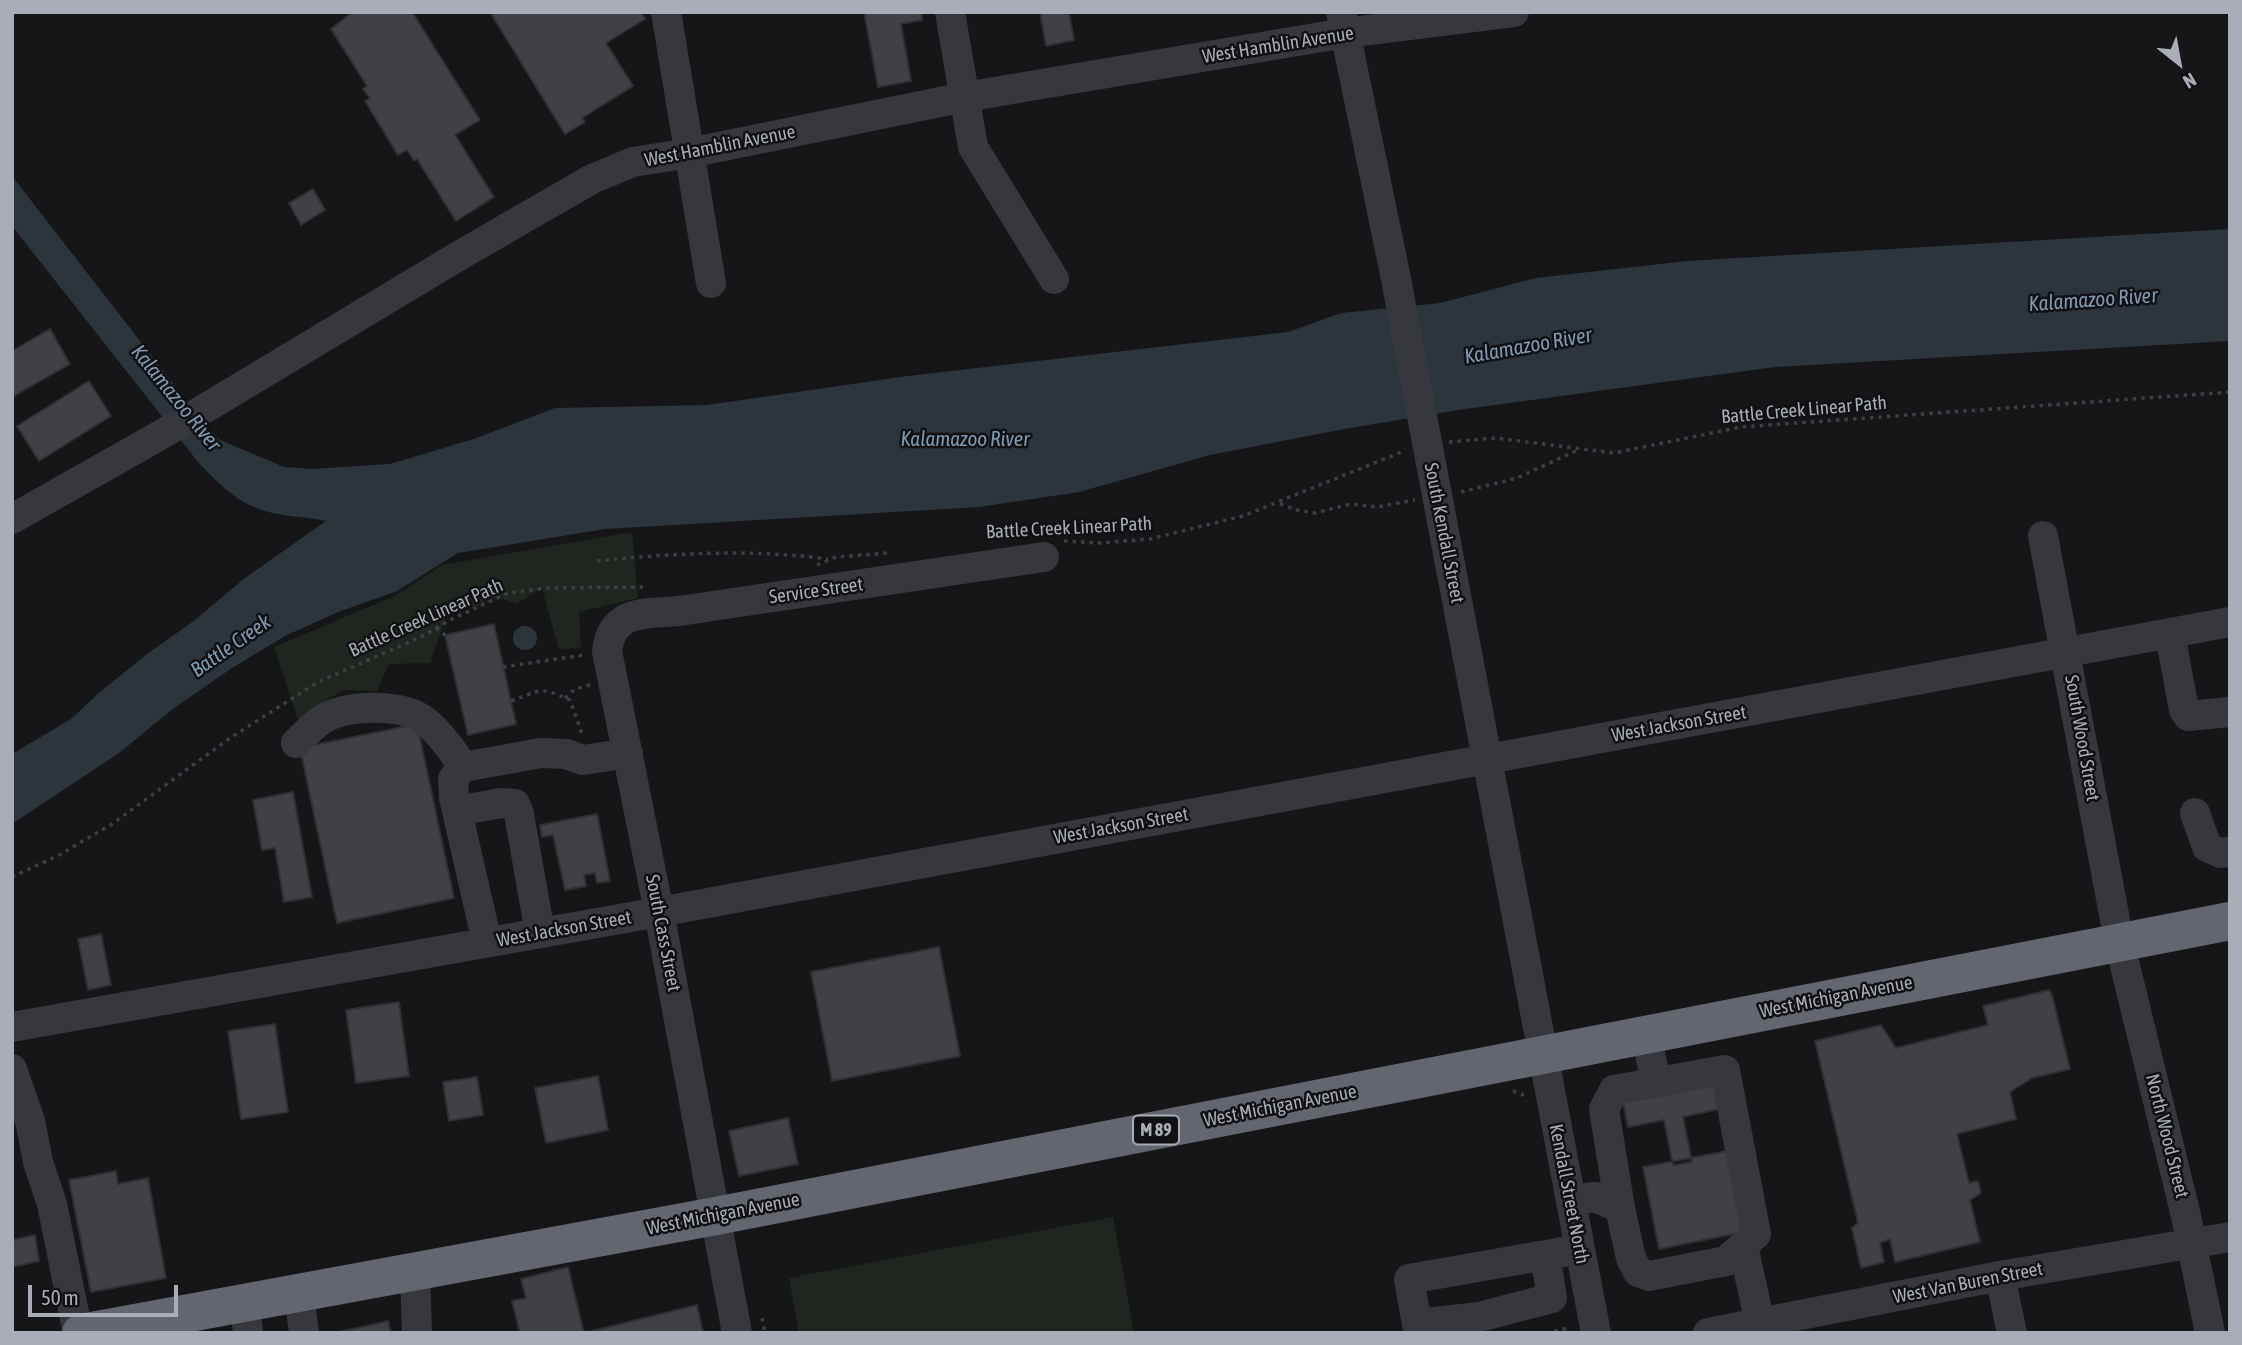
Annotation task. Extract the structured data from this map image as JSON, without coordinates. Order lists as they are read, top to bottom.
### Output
{
  "streets": {
    "highway": ["West Michigan Avenue", "M 89"],
    "street": [
      "West Hamblin Avenue",
      "South Kendall Street",
      "Service Street",
      "West Jackson Street",
      "South Wood Street",
      "South Cass Street",
      "North Wood Street",
      "Kendall Street North",
      "West Van Buren Street"
    ],
    "path": ["Battle Creek Linear Path"]
  },
  "crossings": [
    ["West Hamblin Avenue", "South Kendall Street"],
    ["Battle Creek Linear Path", "Service Street"],
    ["South Kendall Street", "West Jackson Street"],
    ["South Kendall Street", "West Michigan Avenue"],
    ["South Kendall Street", "Kendall Street North"],
    ["Service Street", "South Cass Street"],
    ["West Jackson Street", "South Wood Street"],
    ["West Jackson Street", "South Cass Street"],
    ["South Wood Street", "West Michigan Avenue"],
    ["South Wood Street", "North Wood Street"],
    ["South Cass Street", "West Michigan Avenue"],
    ["West Michigan Avenue", "North Wood Street"],
    ["West Michigan Avenue", "Kendall Street North"],
    ["North Wood Street", "West Van Buren Street"]
  ],
  "water": ["Kalamazoo River", "Battle Creek"],
  "scale_bar": "50 m",
  "north": "bottom right"
}
